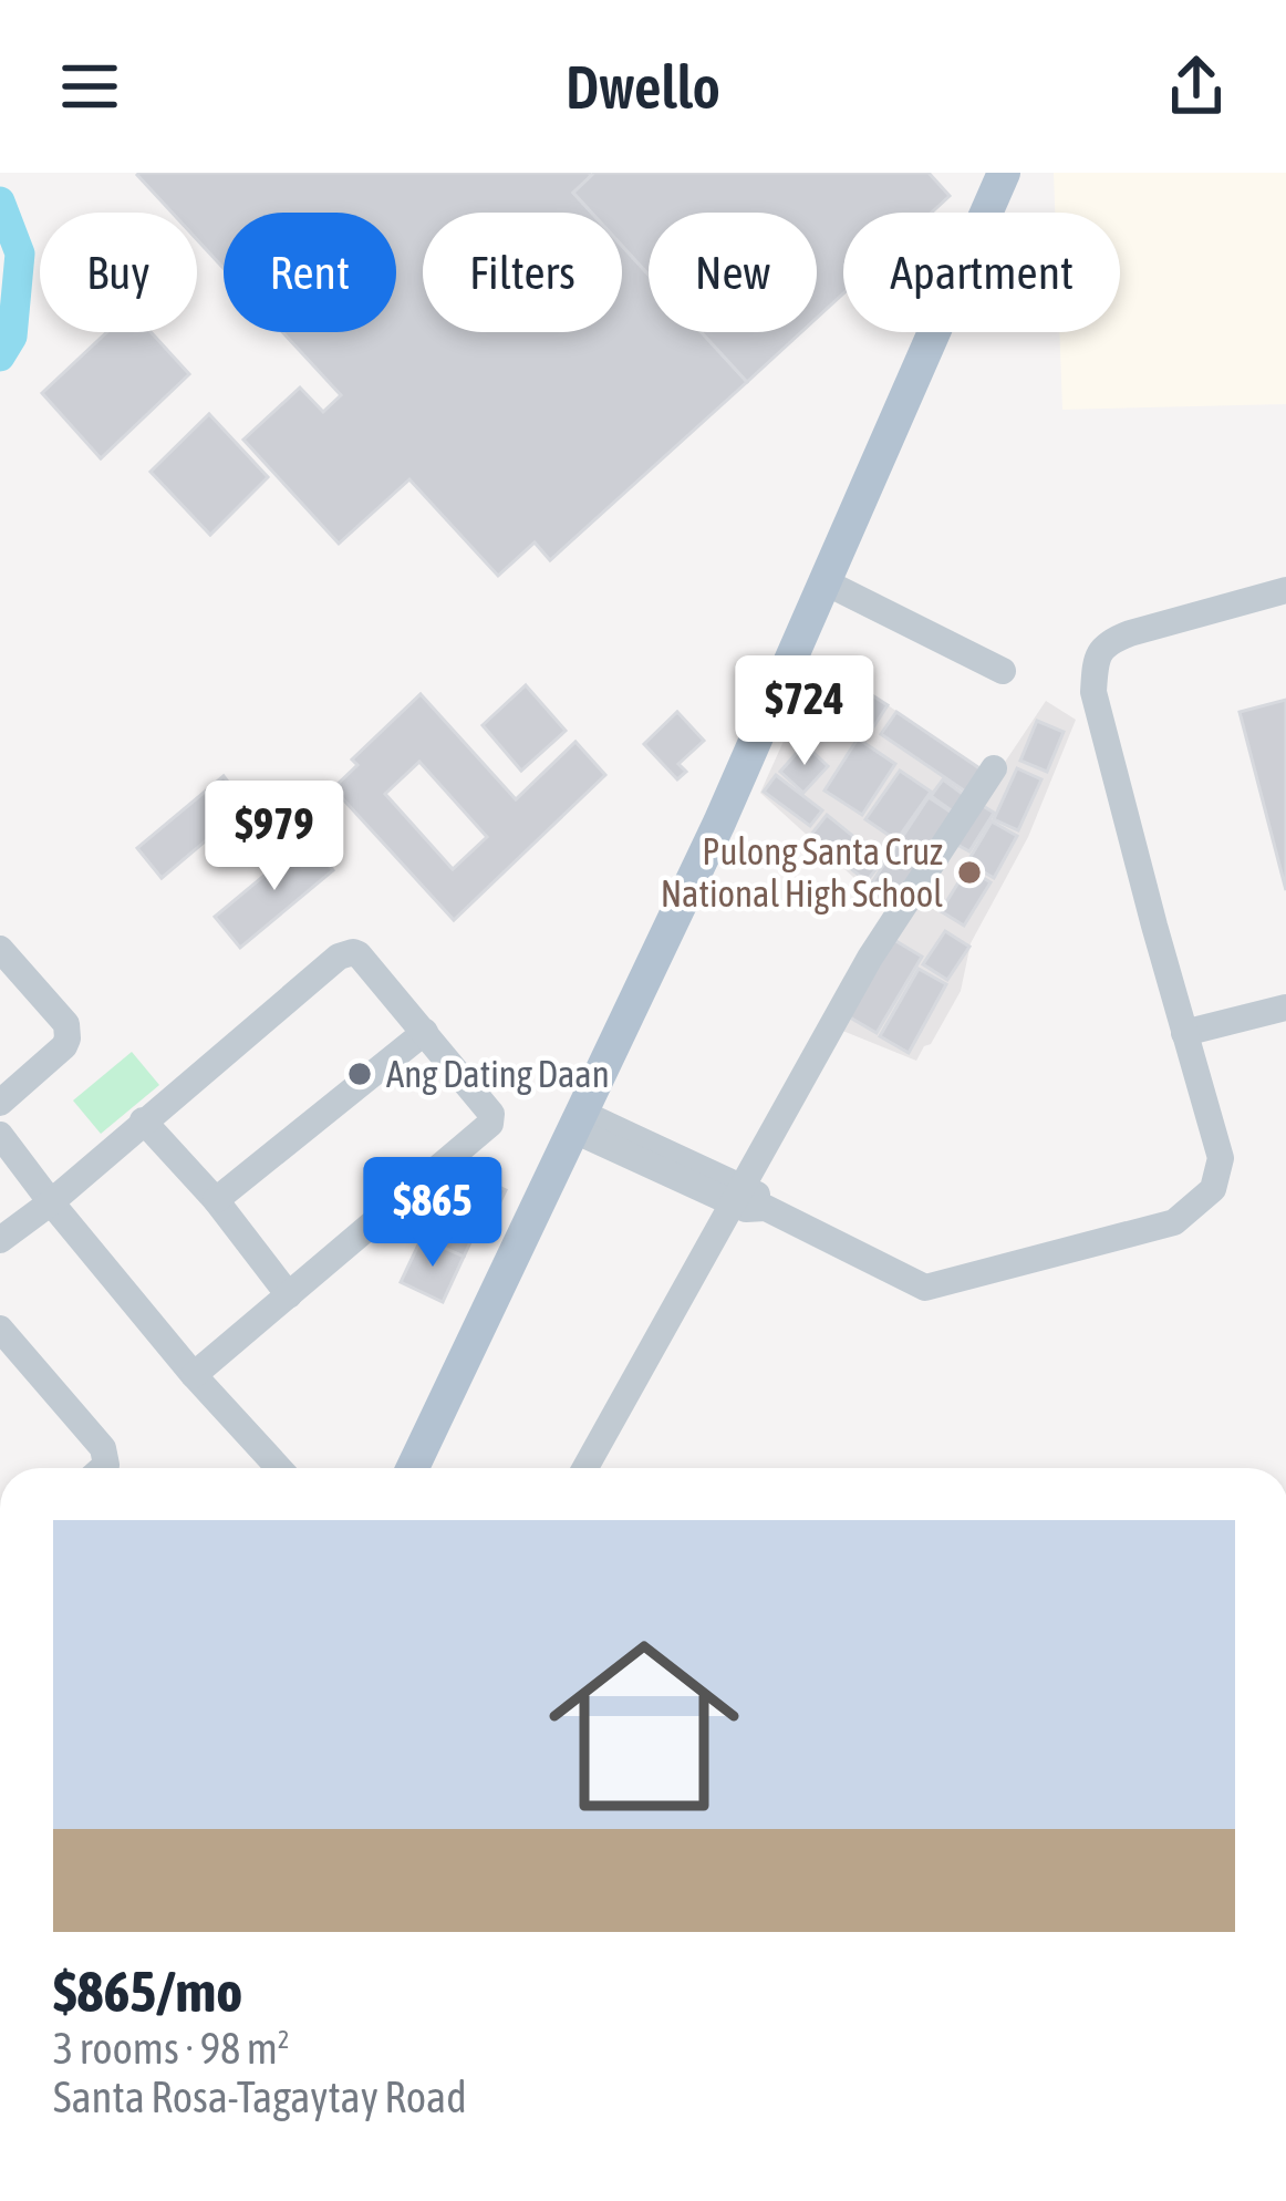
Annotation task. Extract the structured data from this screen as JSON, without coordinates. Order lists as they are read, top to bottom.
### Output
{
  "places": ["Pulong Santa Cruz National High School", "Ang Dating Daan"],
  "page": {
    "header": "Dwello",
    "chip": [
      "Buy",
      "Rent",
      "Filters",
      "New",
      "Apartment"
    ],
    "price": ["$724", "$979", "$865"],
    "list": [
      {
        "name": "$865/mo",
        "note": "3 rooms · 98 m² · Santa Rosa-Tagaytay Road"
      }
    ]
  }
}
